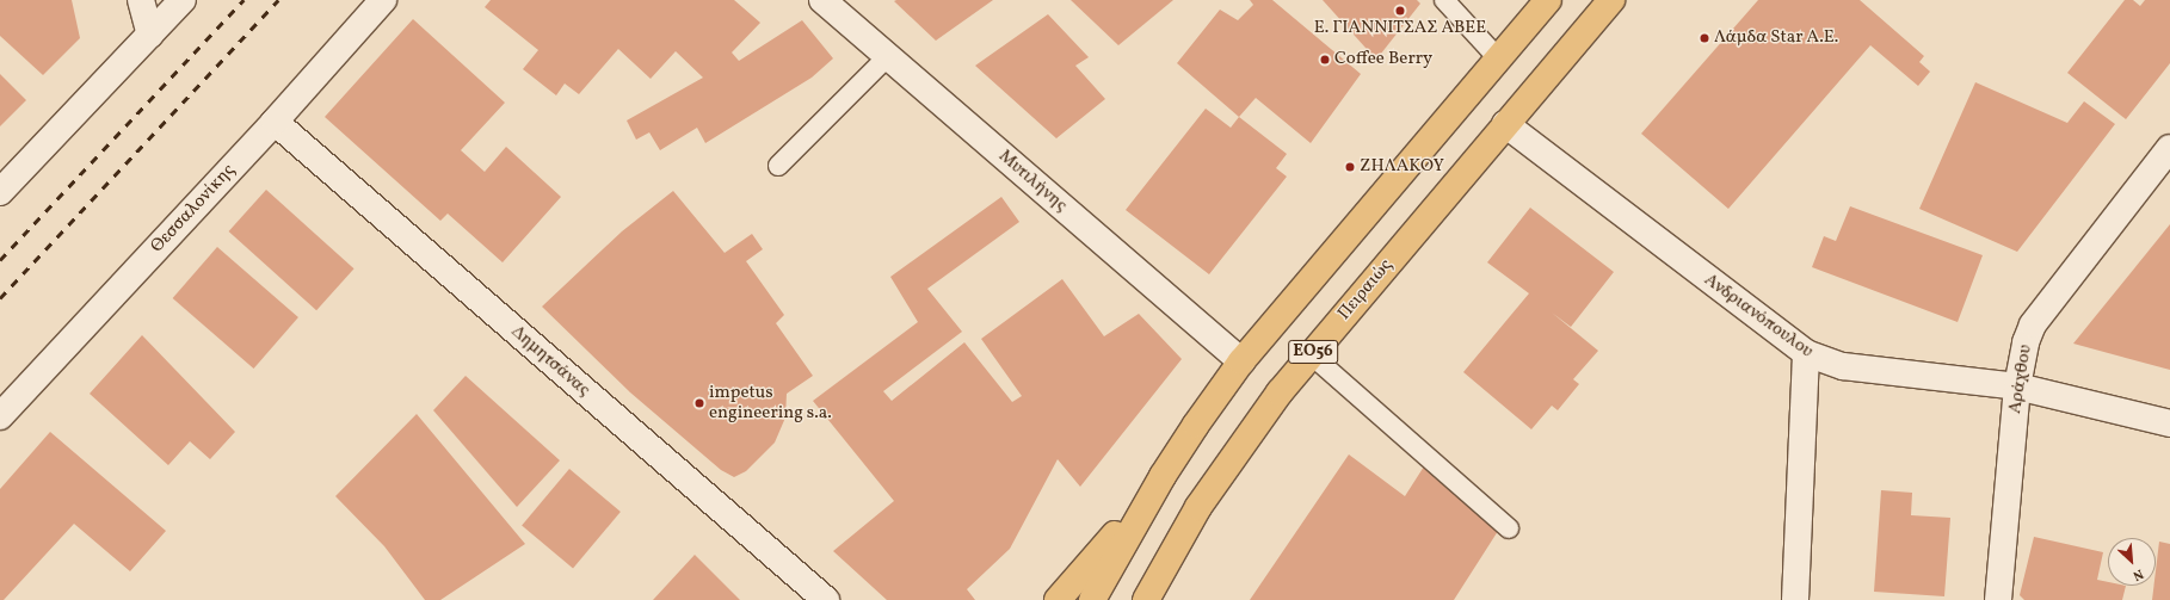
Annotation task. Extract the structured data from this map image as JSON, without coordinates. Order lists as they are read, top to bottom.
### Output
{
  "streets": {
    "main road": ["Πειραιώς", "ΕΟ56"],
    "street": [
      "Μυτιλήνης",
      "Θεσσαλονίκης",
      "Ανδριανόπουλου",
      "Δημητσάνας",
      "Αράχθου"
    ]
  },
  "crossings": [
    ["Μυτιλήνης", "ΕΟ56"],
    ["Θεσσαλονίκης", "Δημητσάνας"],
    ["Πειραιώς", "Ανδριανόπουλου"],
    ["Ανδριανόπουλου", "Αράχθου"]
  ],
  "places": [
    "Ε. ΓΙΑΝΝΙΤΣΑΣ ΑΒΕΕ",
    "Λάμδα Star Α.Ε.",
    "Coffee Berry",
    "ΖΗΛΑΚΟΥ",
    "impetus engineering s.a."
  ],
  "north": "bottom right"
}
